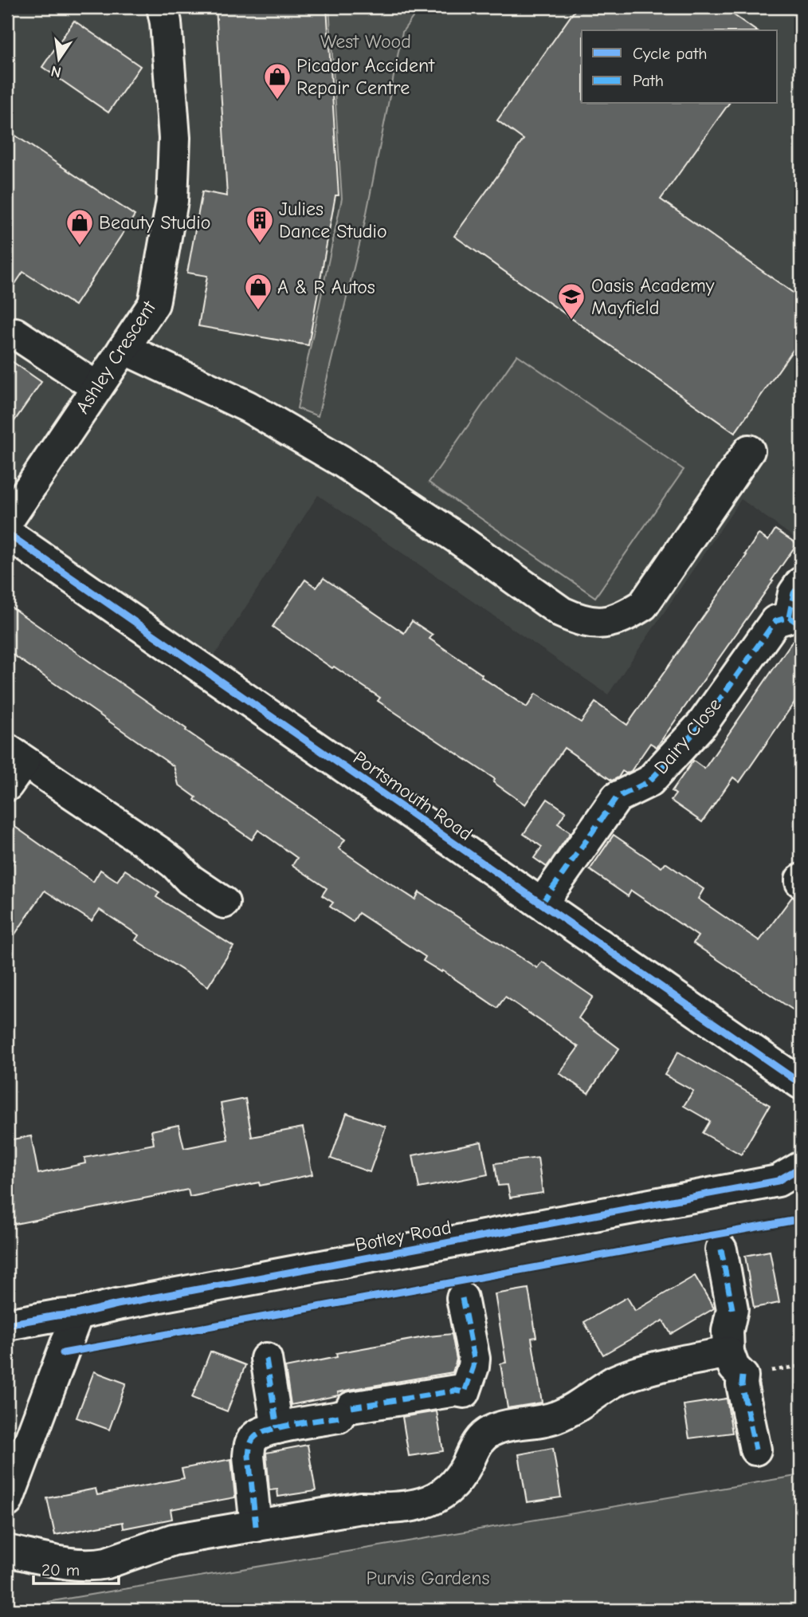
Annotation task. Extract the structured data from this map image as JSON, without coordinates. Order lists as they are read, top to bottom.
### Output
{
  "streets": {
    "street": [
      "Ashley Crescent",
      "Dairy Close",
      "Portsmouth Road",
      "Botley Road"
    ]
  },
  "crossings": [
    ["Dairy Close", "Portsmouth Road"]
  ],
  "parks": ["West Wood", "Purvis Gardens"],
  "places": {
    "shop": ["Picador Accident Repair Centre", "Beauty Studio", "A & R Autos"],
    "building": ["Julies Dance Studio"],
    "school or university": ["Oasis Academy Mayfield"]
  },
  "legend": ["Cycle path", "Path"],
  "scale_bar": "20 m",
  "north": "bottom"
}
